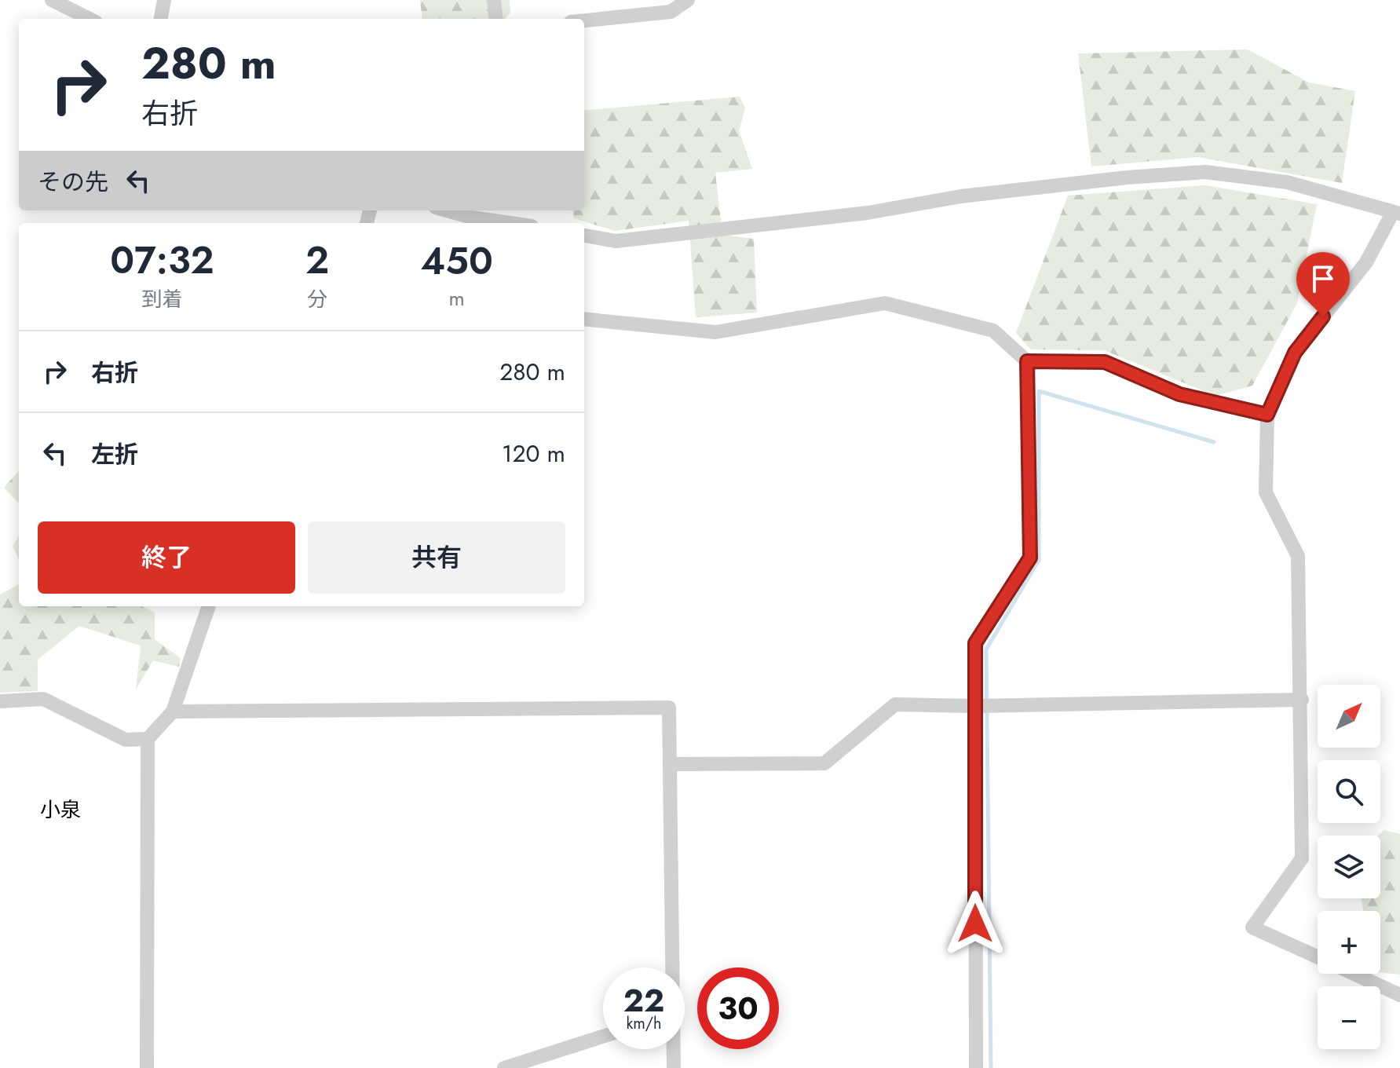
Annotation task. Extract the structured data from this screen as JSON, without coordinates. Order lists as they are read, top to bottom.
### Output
{
  "districts": ["小泉"],
  "north": "top right",
  "page": {
    "turn": ["280 m", "右折"],
    "then": "その先",
    "eta": [
      "07:32",
      "到着",
      "2",
      "分",
      "450",
      "m"
    ],
    "list": [
      {
        "name": "右折",
        "value": "280 m"
      },
      {
        "name": "左折",
        "value": "120 m"
      }
    ],
    "buttons": ["終了", "共有"],
    "map_buttons": ["+", "−"],
    "speed": "22 km/h",
    "limit": "30"
  }
}
